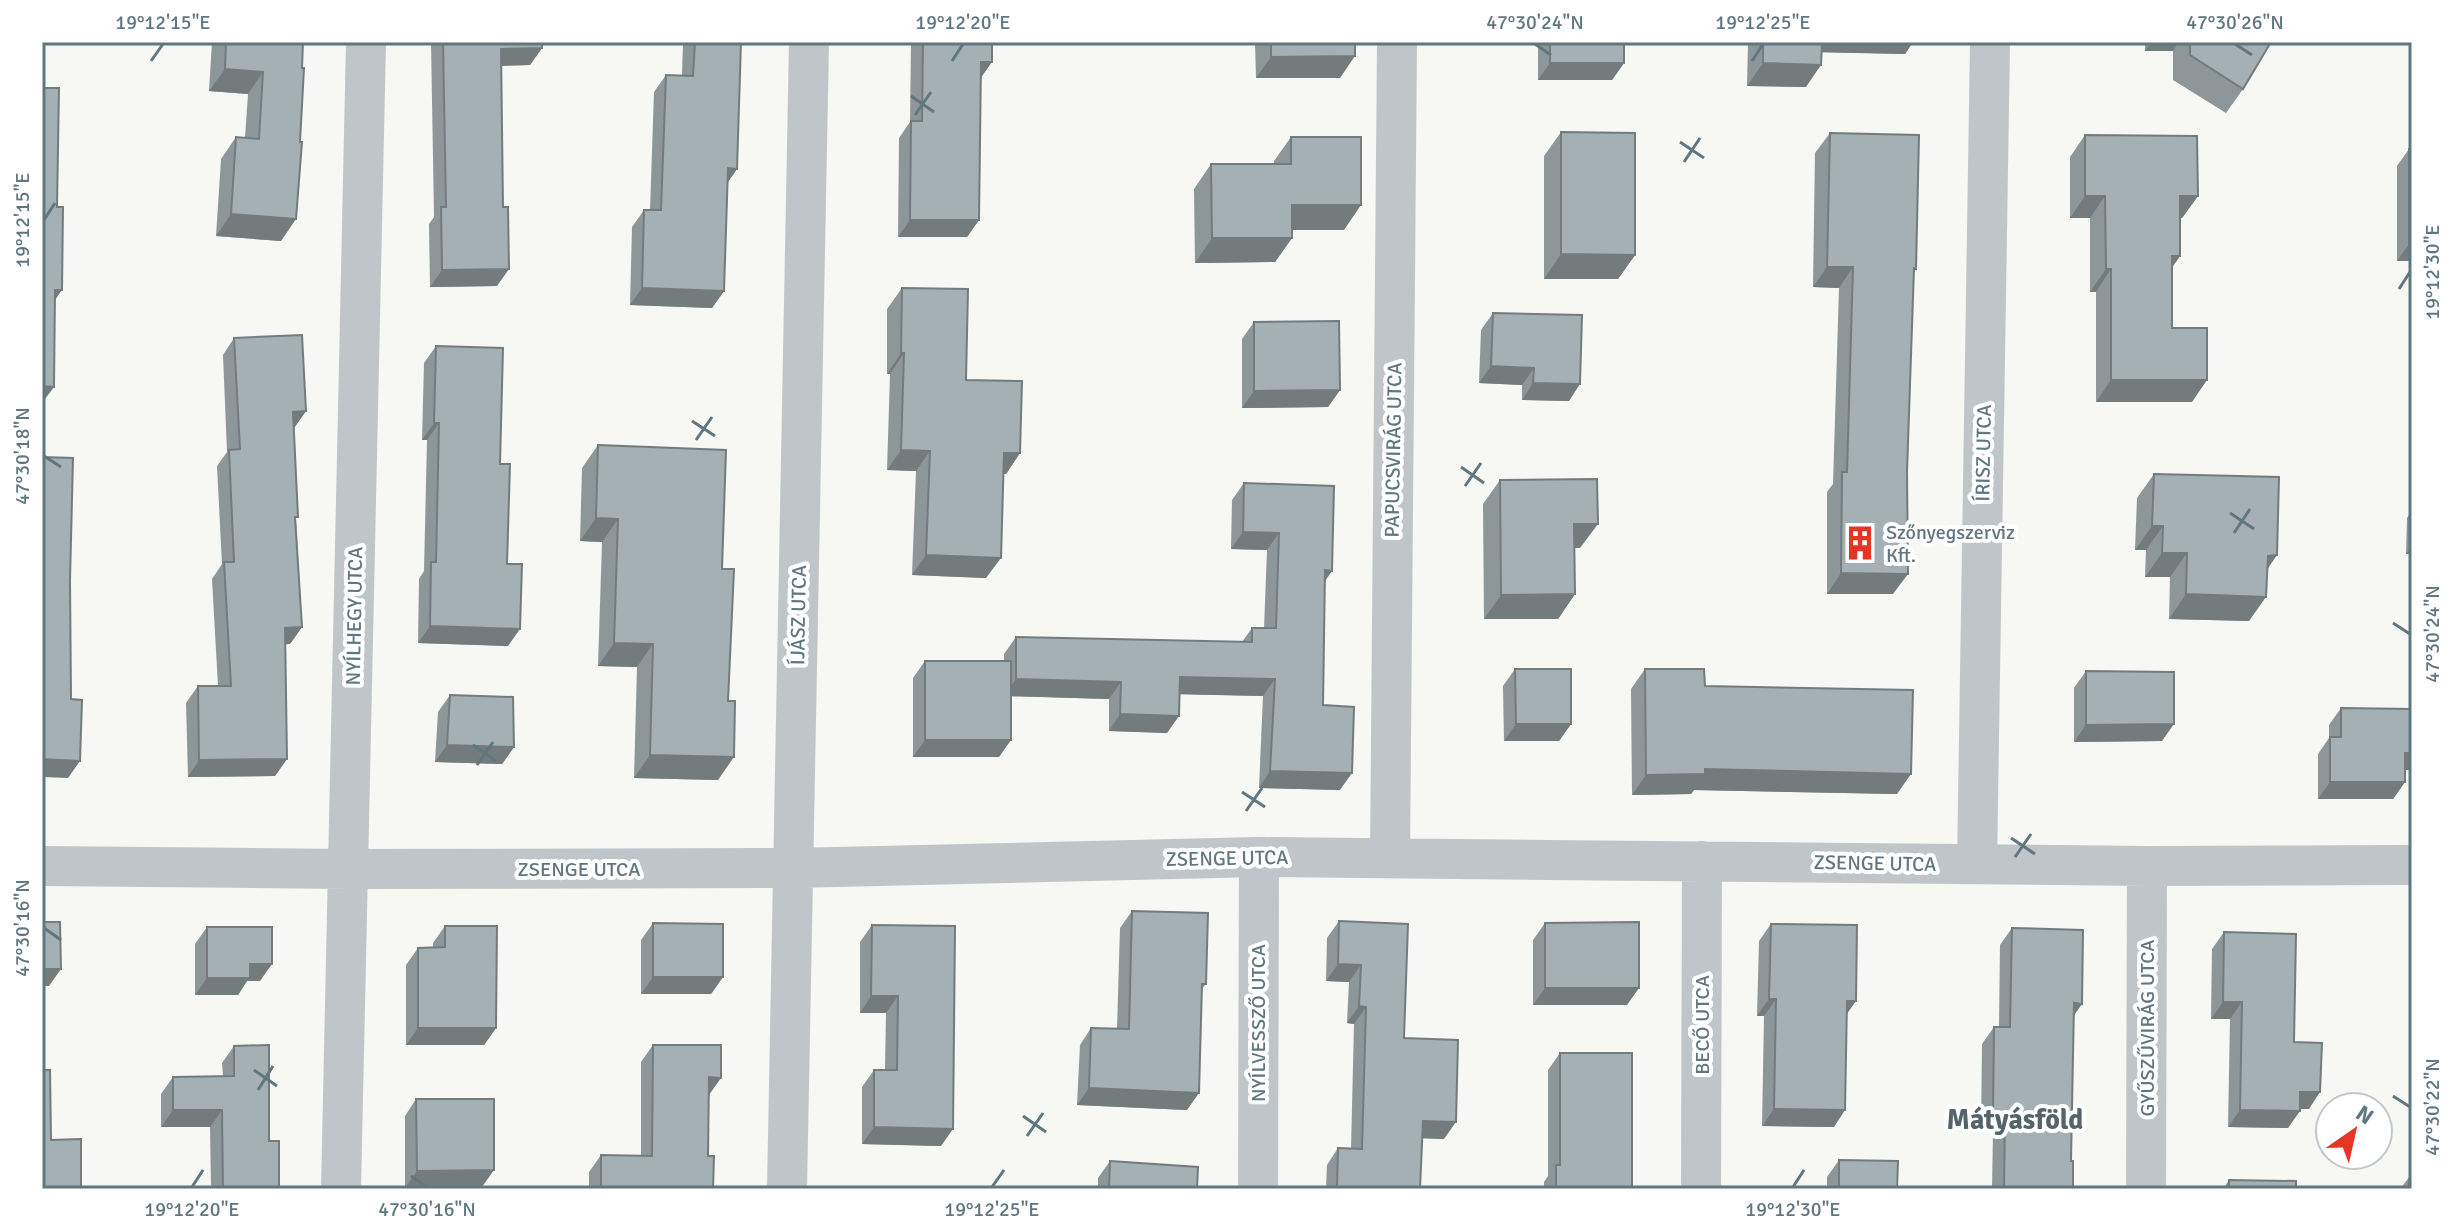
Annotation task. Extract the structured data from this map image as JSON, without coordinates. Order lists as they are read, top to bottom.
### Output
{
  "streets": {
    "street": [
      "PAPUCSVIRÁG UTCA",
      "ÍRISZ UTCA",
      "ÍJÁSZ UTCA",
      "NYÍLHEGY UTCA",
      "ZSENGE UTCA",
      "NYÍLVESSZŐ UTCA",
      "BECŐ UTCA",
      "GYŰSZŰVIRÁG UTCA"
    ]
  },
  "crossings": [
    ["PAPUCSVIRÁG UTCA", "ZSENGE UTCA"],
    ["ÍRISZ UTCA", "ZSENGE UTCA"],
    ["ÍJÁSZ UTCA", "ZSENGE UTCA"],
    ["NYÍLHEGY UTCA", "ZSENGE UTCA"],
    ["ZSENGE UTCA", "NYÍLVESSZŐ UTCA"],
    ["ZSENGE UTCA", "BECŐ UTCA"],
    ["ZSENGE UTCA", "GYŰSZŰVIRÁG UTCA"]
  ],
  "districts": ["Mátyásföld"],
  "places": {
    "building": ["Szőnyegszerviz Kft."]
  },
  "north": "top right",
  "coordinates": [
    "19°12'15\"E",
    "19°12'20\"E",
    "47°30'24\"N",
    "19°12'25\"E",
    "47°30'26\"N",
    "19°12'30\"E",
    "47°30'18\"N",
    "47°30'16\"N",
    "47°30'22\"N"
  ]
}
